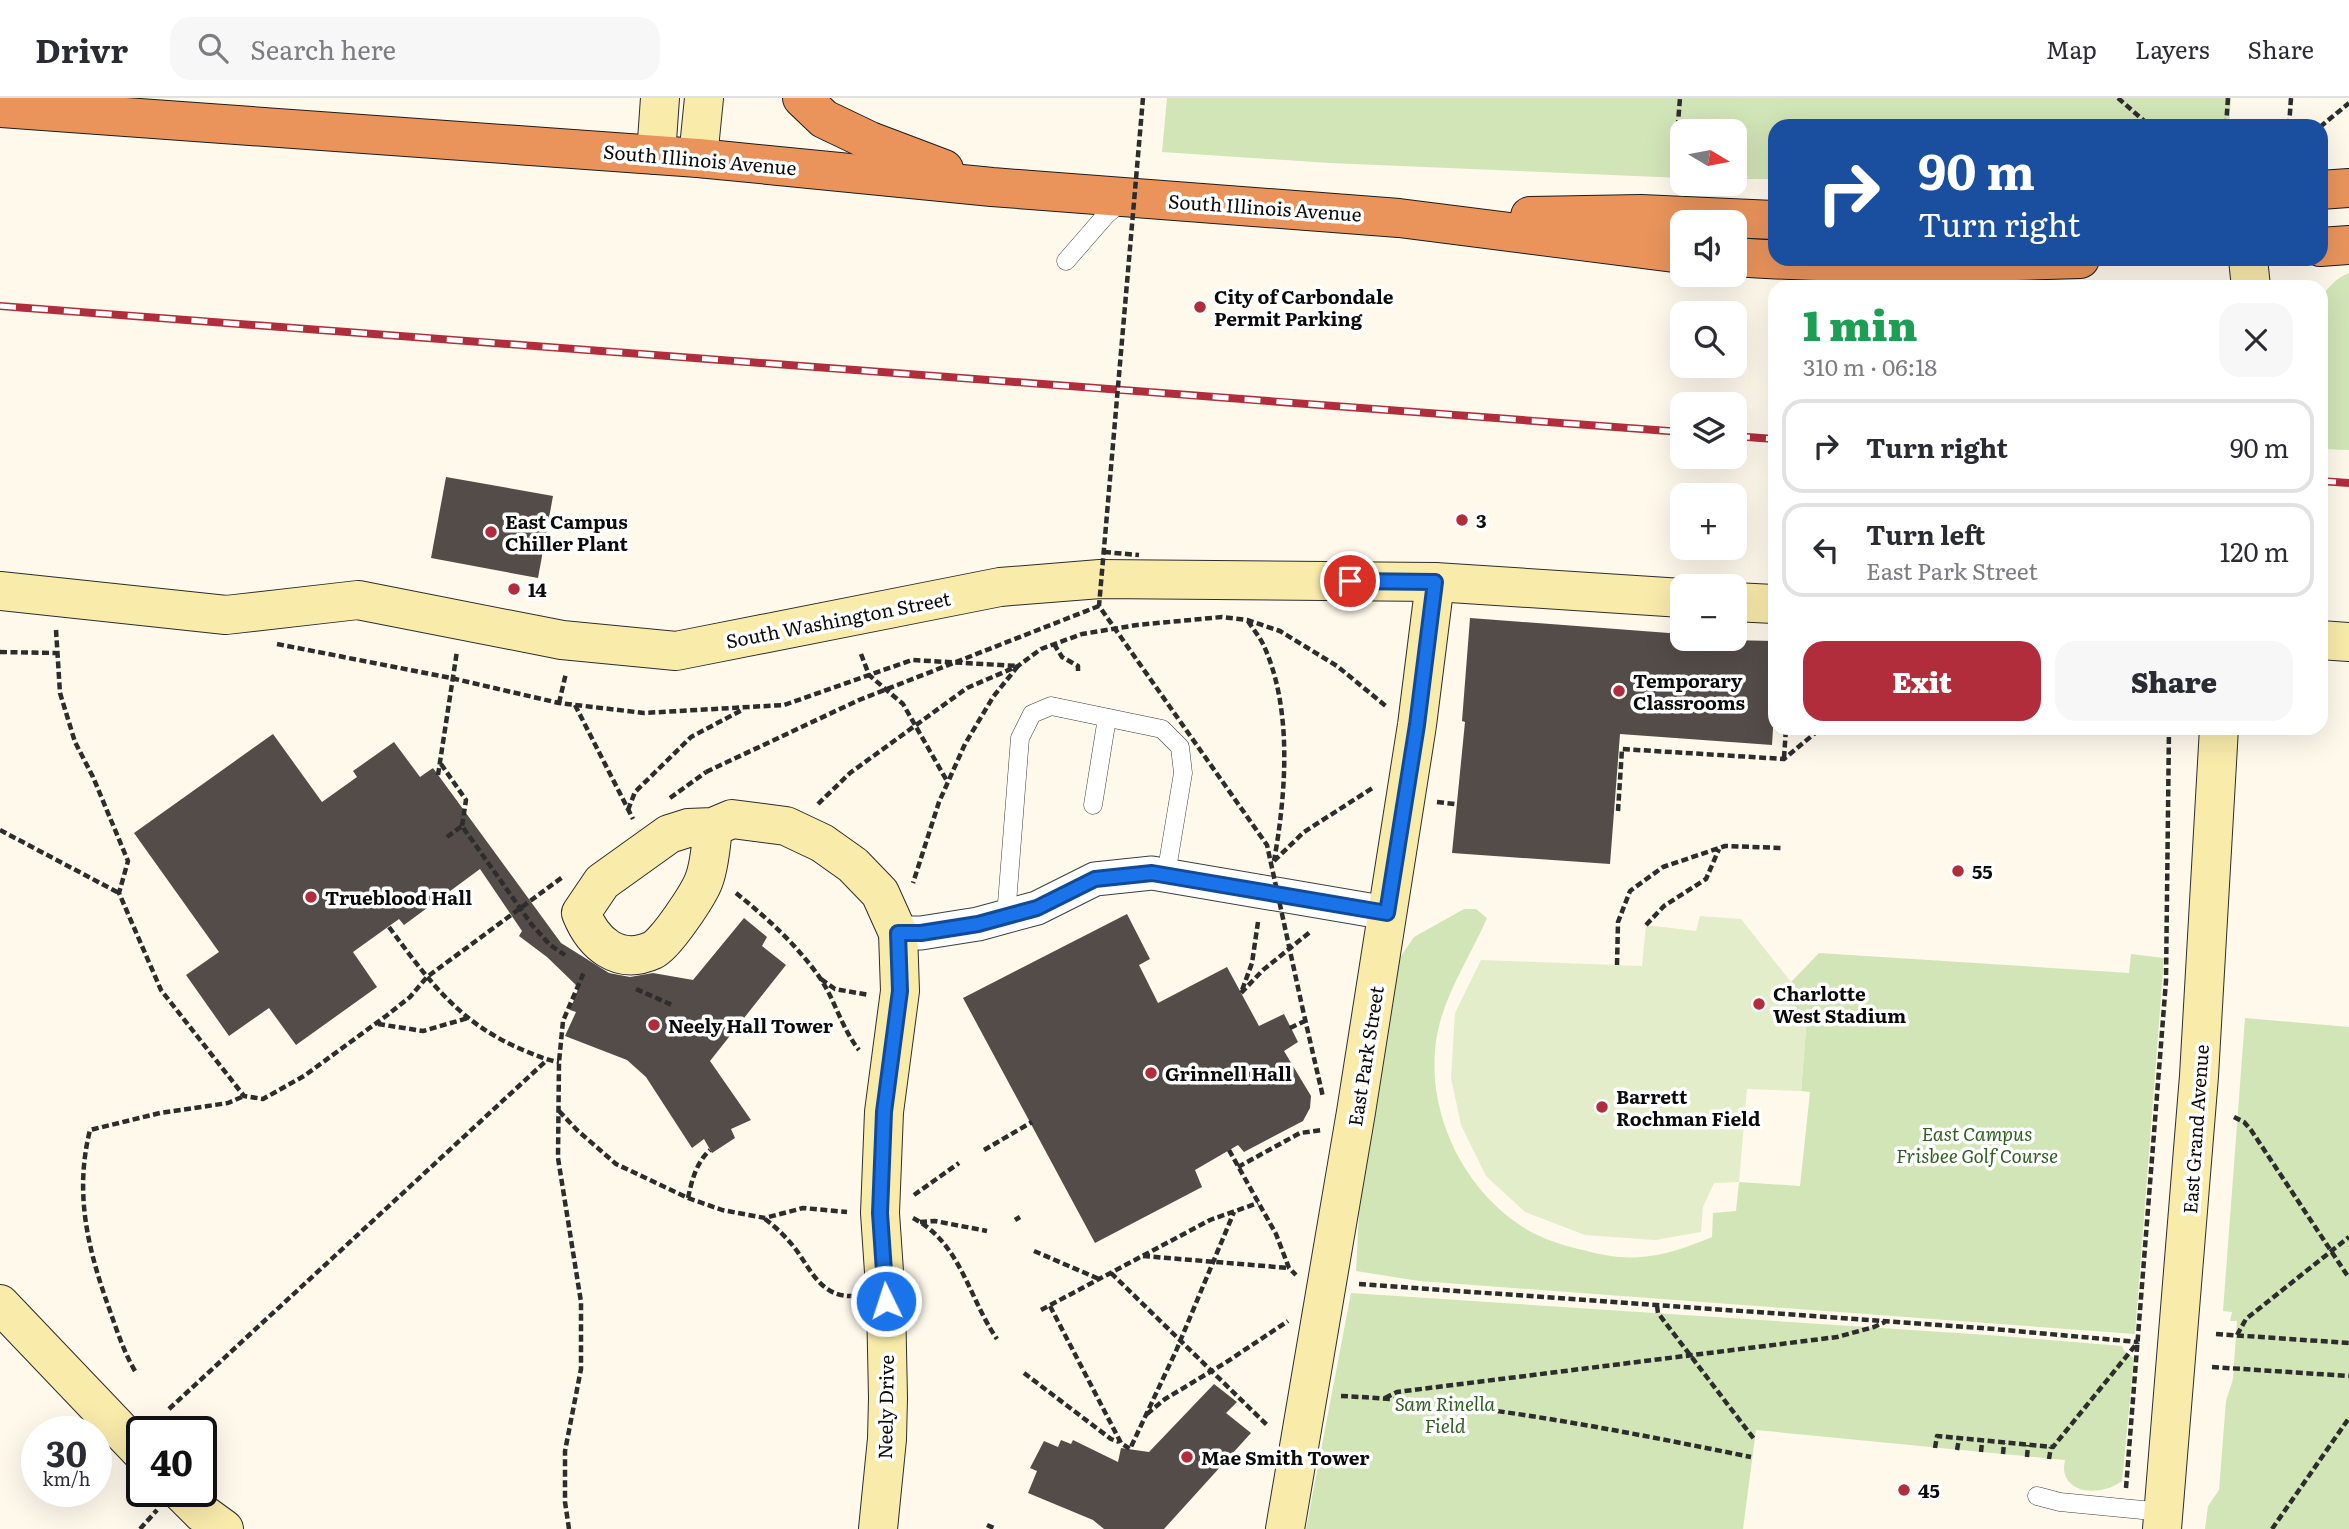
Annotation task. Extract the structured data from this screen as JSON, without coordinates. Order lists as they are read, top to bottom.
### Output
{
  "streets": {
    "highway": ["South Illinois Avenue"],
    "street": [
      "South Washington Street",
      "East Park Street",
      "East Grand Avenue",
      "Neely Drive"
    ]
  },
  "crossings": [
    ["South Washington Street", "East Park Street"]
  ],
  "parks": ["East Campus Frisbee Golf Course", "Sam Rinella Field"],
  "places": [
    "City of Carbondale Permit Parking",
    "3",
    "East Campus Chiller Plant",
    "14",
    "Temporary Classrooms",
    "55",
    "Trueblood Hall",
    "Charlotte West Stadium",
    "Neely Hall Tower",
    "Grinnell Hall",
    "Barrett Rochman Field",
    "Mae Smith Tower",
    "45"
  ],
  "north": "right",
  "page": {
    "header": "Drivr",
    "search": "Search here",
    "nav": ["Map", "Layers", "Share"],
    "map_buttons": ["+", "−"],
    "turn": ["90 m", "Turn right"],
    "heading": ["1 min", "310 m · 06:18"],
    "list": [
      {
        "name": "Turn right",
        "value": "90 m"
      },
      {
        "name": "Turn left",
        "note": "East Park Street",
        "value": "120 m"
      }
    ],
    "buttons": ["Exit", "Share"],
    "speed": "30 km/h",
    "limit": "40"
  }
}
